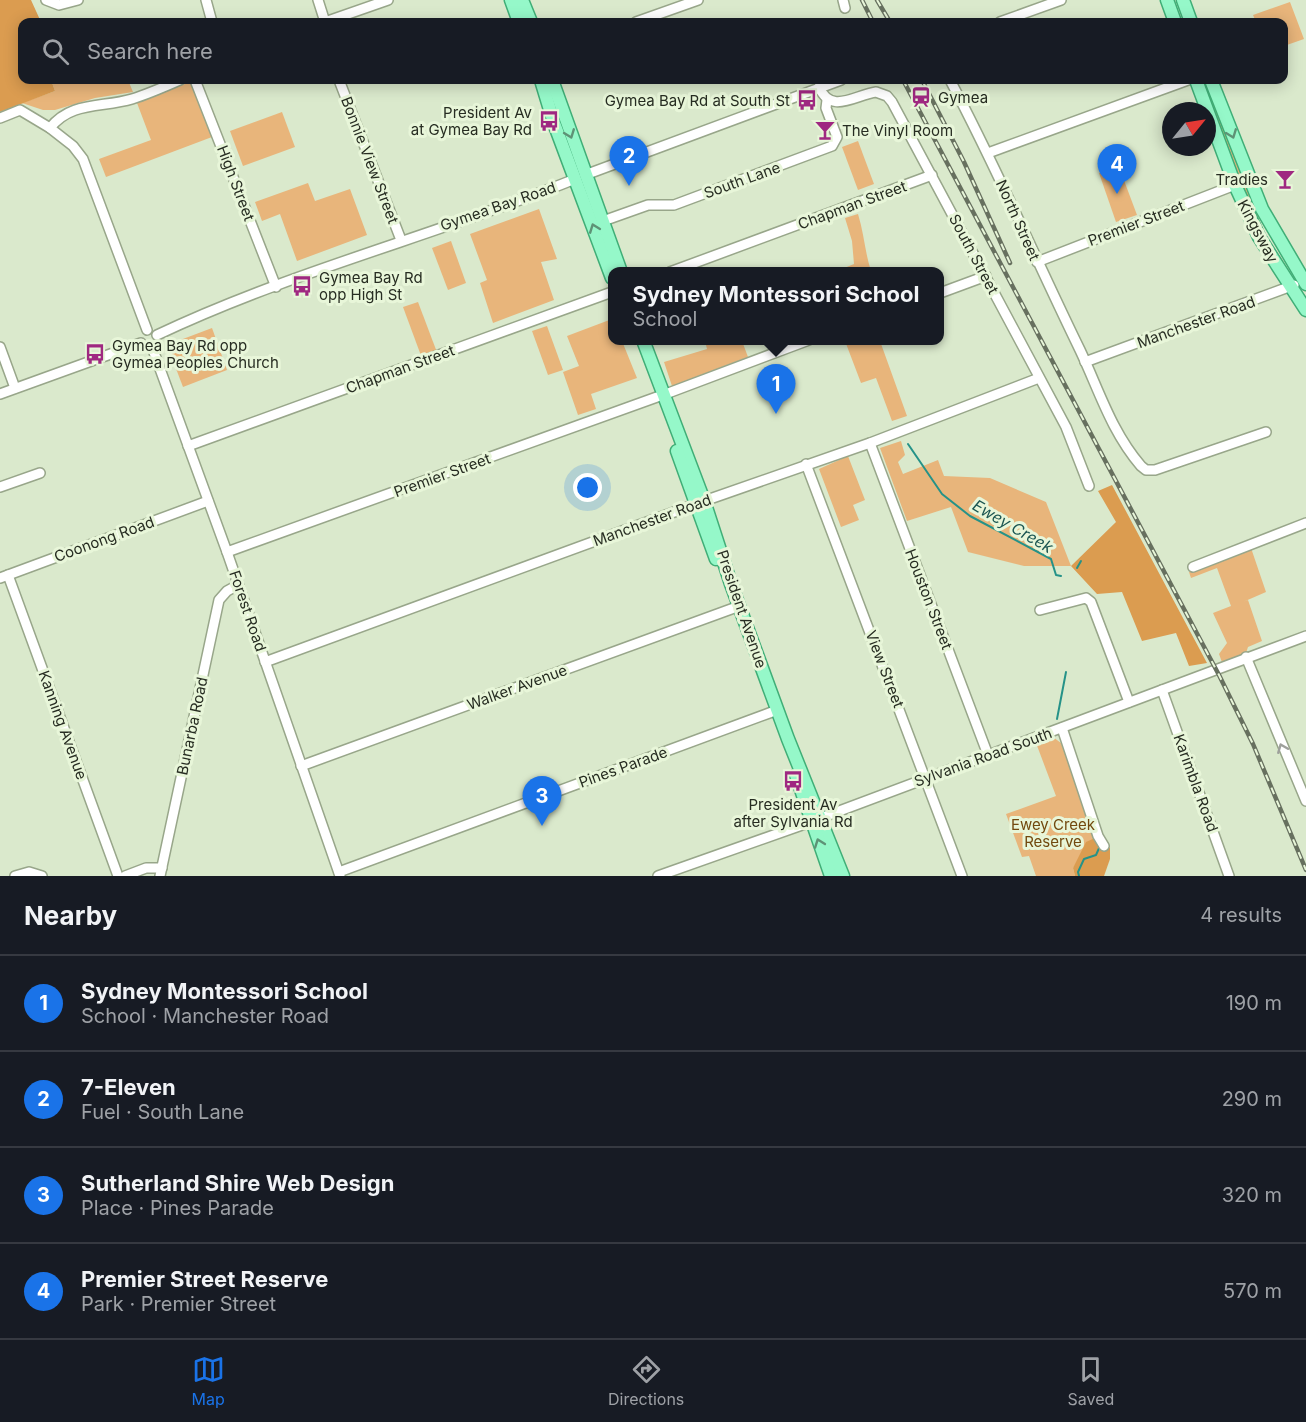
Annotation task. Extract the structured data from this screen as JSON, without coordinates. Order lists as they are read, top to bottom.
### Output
{
  "streets": {
    "main road": ["Kingsway", "President Avenue"],
    "street": [
      "Bonnie View Street",
      "South Lane",
      "High Street",
      "Chapman Street",
      "Gymea Bay Road",
      "North Street",
      "Premier Street",
      "South Street",
      "Manchester Road",
      "Coonong Road",
      "Houston Street",
      "Forest Road",
      "View Street",
      "Walker Avenue",
      "Kanning Avenue",
      "Bunarba Road",
      "Sylvania Road South",
      "Pines Parade",
      "Karimbla Road"
    ]
  },
  "crossings": [
    ["Bonnie View Street", "Gymea Bay Road"],
    ["South Lane", "South Street"],
    ["High Street", "Gymea Bay Road"],
    ["Chapman Street", "South Street"],
    ["Chapman Street", "Forest Road"],
    ["Gymea Bay Road", "Forest Road"],
    ["North Street", "Premier Street"],
    ["North Street", "Manchester Road"],
    ["Premier Street", "Kingsway"],
    ["Premier Street", "President Avenue"],
    ["Premier Street", "Forest Road"],
    ["Kingsway", "Manchester Road"],
    ["South Street", "Manchester Road"],
    ["Manchester Road", "Houston Street"],
    ["Manchester Road", "President Avenue"],
    ["Manchester Road", "Forest Road"],
    ["Manchester Road", "View Street"],
    ["Coonong Road", "Forest Road"],
    ["Coonong Road", "Kanning Avenue"],
    ["Houston Street", "Sylvania Road South"],
    ["President Avenue", "Walker Avenue"],
    ["President Avenue", "Sylvania Road South"],
    ["President Avenue", "Pines Parade"],
    ["Forest Road", "Walker Avenue"],
    ["Forest Road", "Bunarba Road"],
    ["Forest Road", "Pines Parade"],
    ["View Street", "Sylvania Road South"],
    ["Sylvania Road South", "Karimbla Road"]
  ],
  "water": ["Ewey Creek"],
  "parks": ["Ewey Creek Reserve"],
  "places": {
    "station": ["Gymea"],
    "bus stop": [
      "Gymea Bay Rd at South St",
      "President Av at Gymea Bay Rd",
      "Gymea Bay Rd opp High St",
      "Gymea Bay Rd opp Gymea Peoples Church",
      "President Av after Sylvania Rd"
    ],
    "bar": ["The Vinyl Room", "Tradies"]
  },
  "north": "top right",
  "page": {
    "search": "Search here",
    "pins": [
      "2",
      "4",
      "1",
      "3"
    ],
    "popup": ["Sydney Montessori School", "School"],
    "heading": ["Nearby", "4 results"],
    "list": [
      {
        "mark": "1",
        "name": "Sydney Montessori School",
        "note": "School · Manchester Road",
        "value": "190 m"
      },
      {
        "mark": "2",
        "name": "7-Eleven",
        "note": "Fuel · South Lane",
        "value": "290 m"
      },
      {
        "mark": "3",
        "name": "Sutherland Shire Web Design",
        "note": "Place · Pines Parade",
        "value": "320 m"
      },
      {
        "mark": "4",
        "name": "Premier Street Reserve",
        "note": "Park · Premier Street",
        "value": "570 m"
      }
    ],
    "nav": ["Map", "Directions", "Saved"]
  }
}
